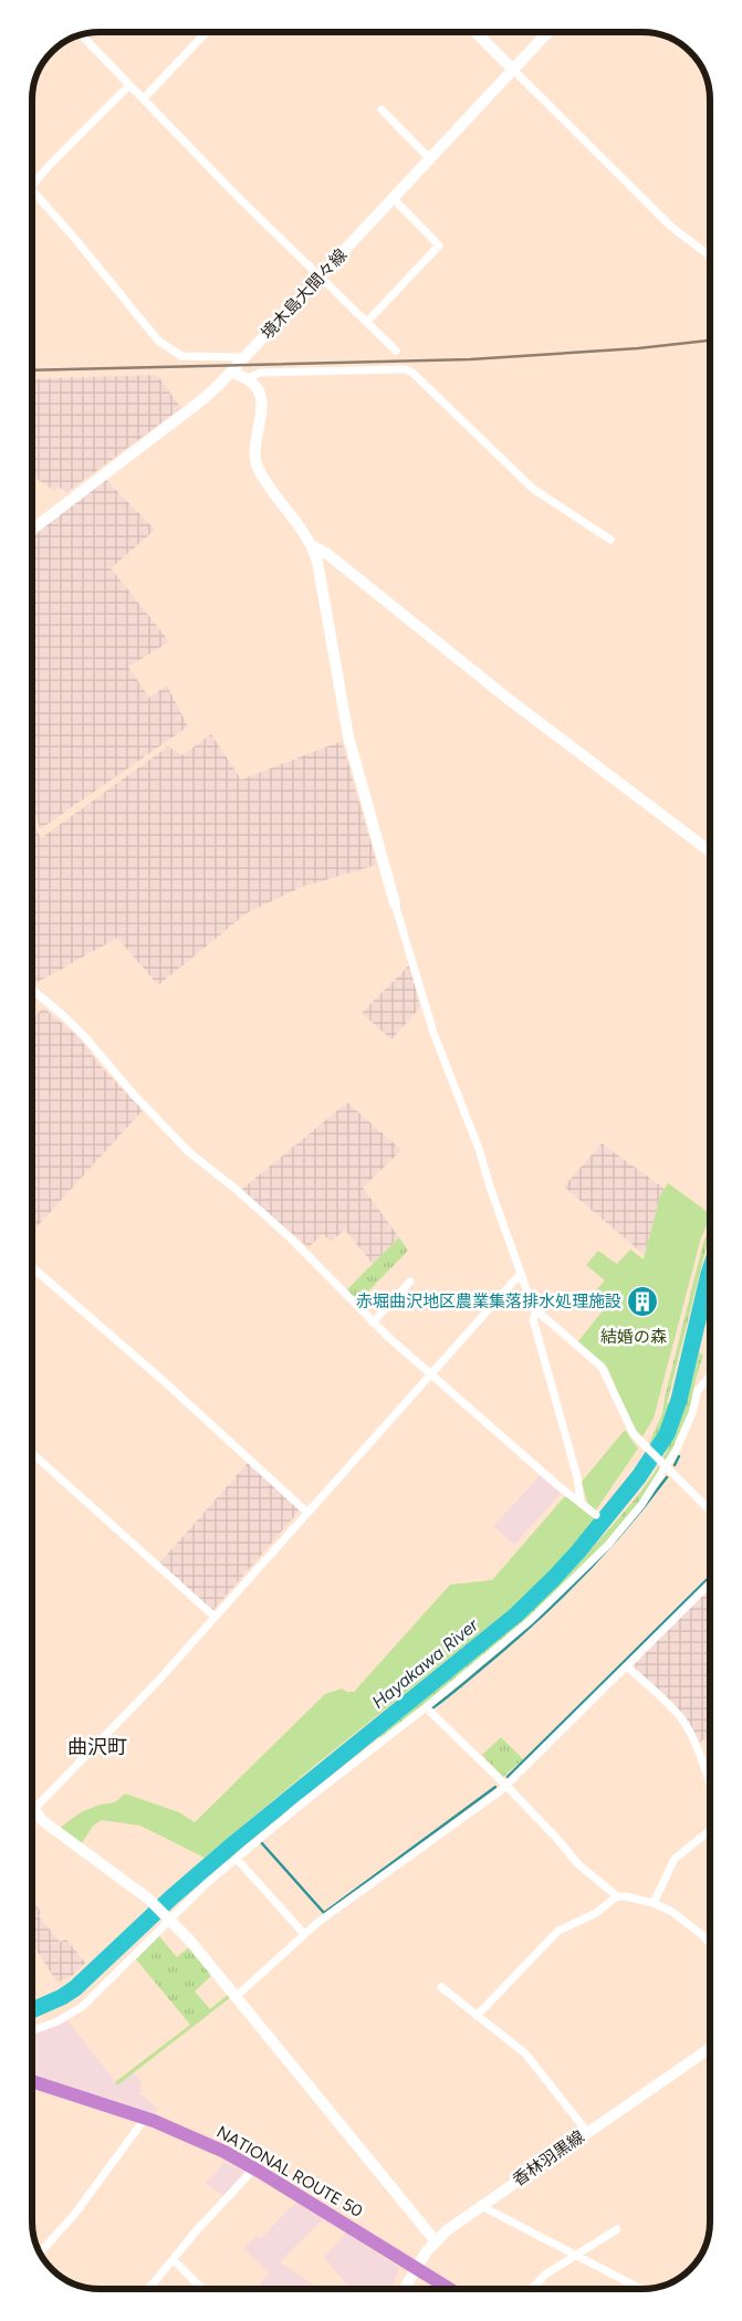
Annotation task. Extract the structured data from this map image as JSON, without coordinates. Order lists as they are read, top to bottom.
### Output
{
  "streets": {
    "highway": ["NATIONAL ROUTE 50"],
    "street": ["境木島大間々線", "香林羽黒線"]
  },
  "crossings": [
    ["香林羽黒線", "NATIONAL ROUTE 50"]
  ],
  "districts": ["曲沢町"],
  "water": ["Hayakawa River"],
  "parks": ["結婚の森"],
  "places": {
    "building": ["赤堀曲沢地区農業集落排水処理施設"]
  }
}
